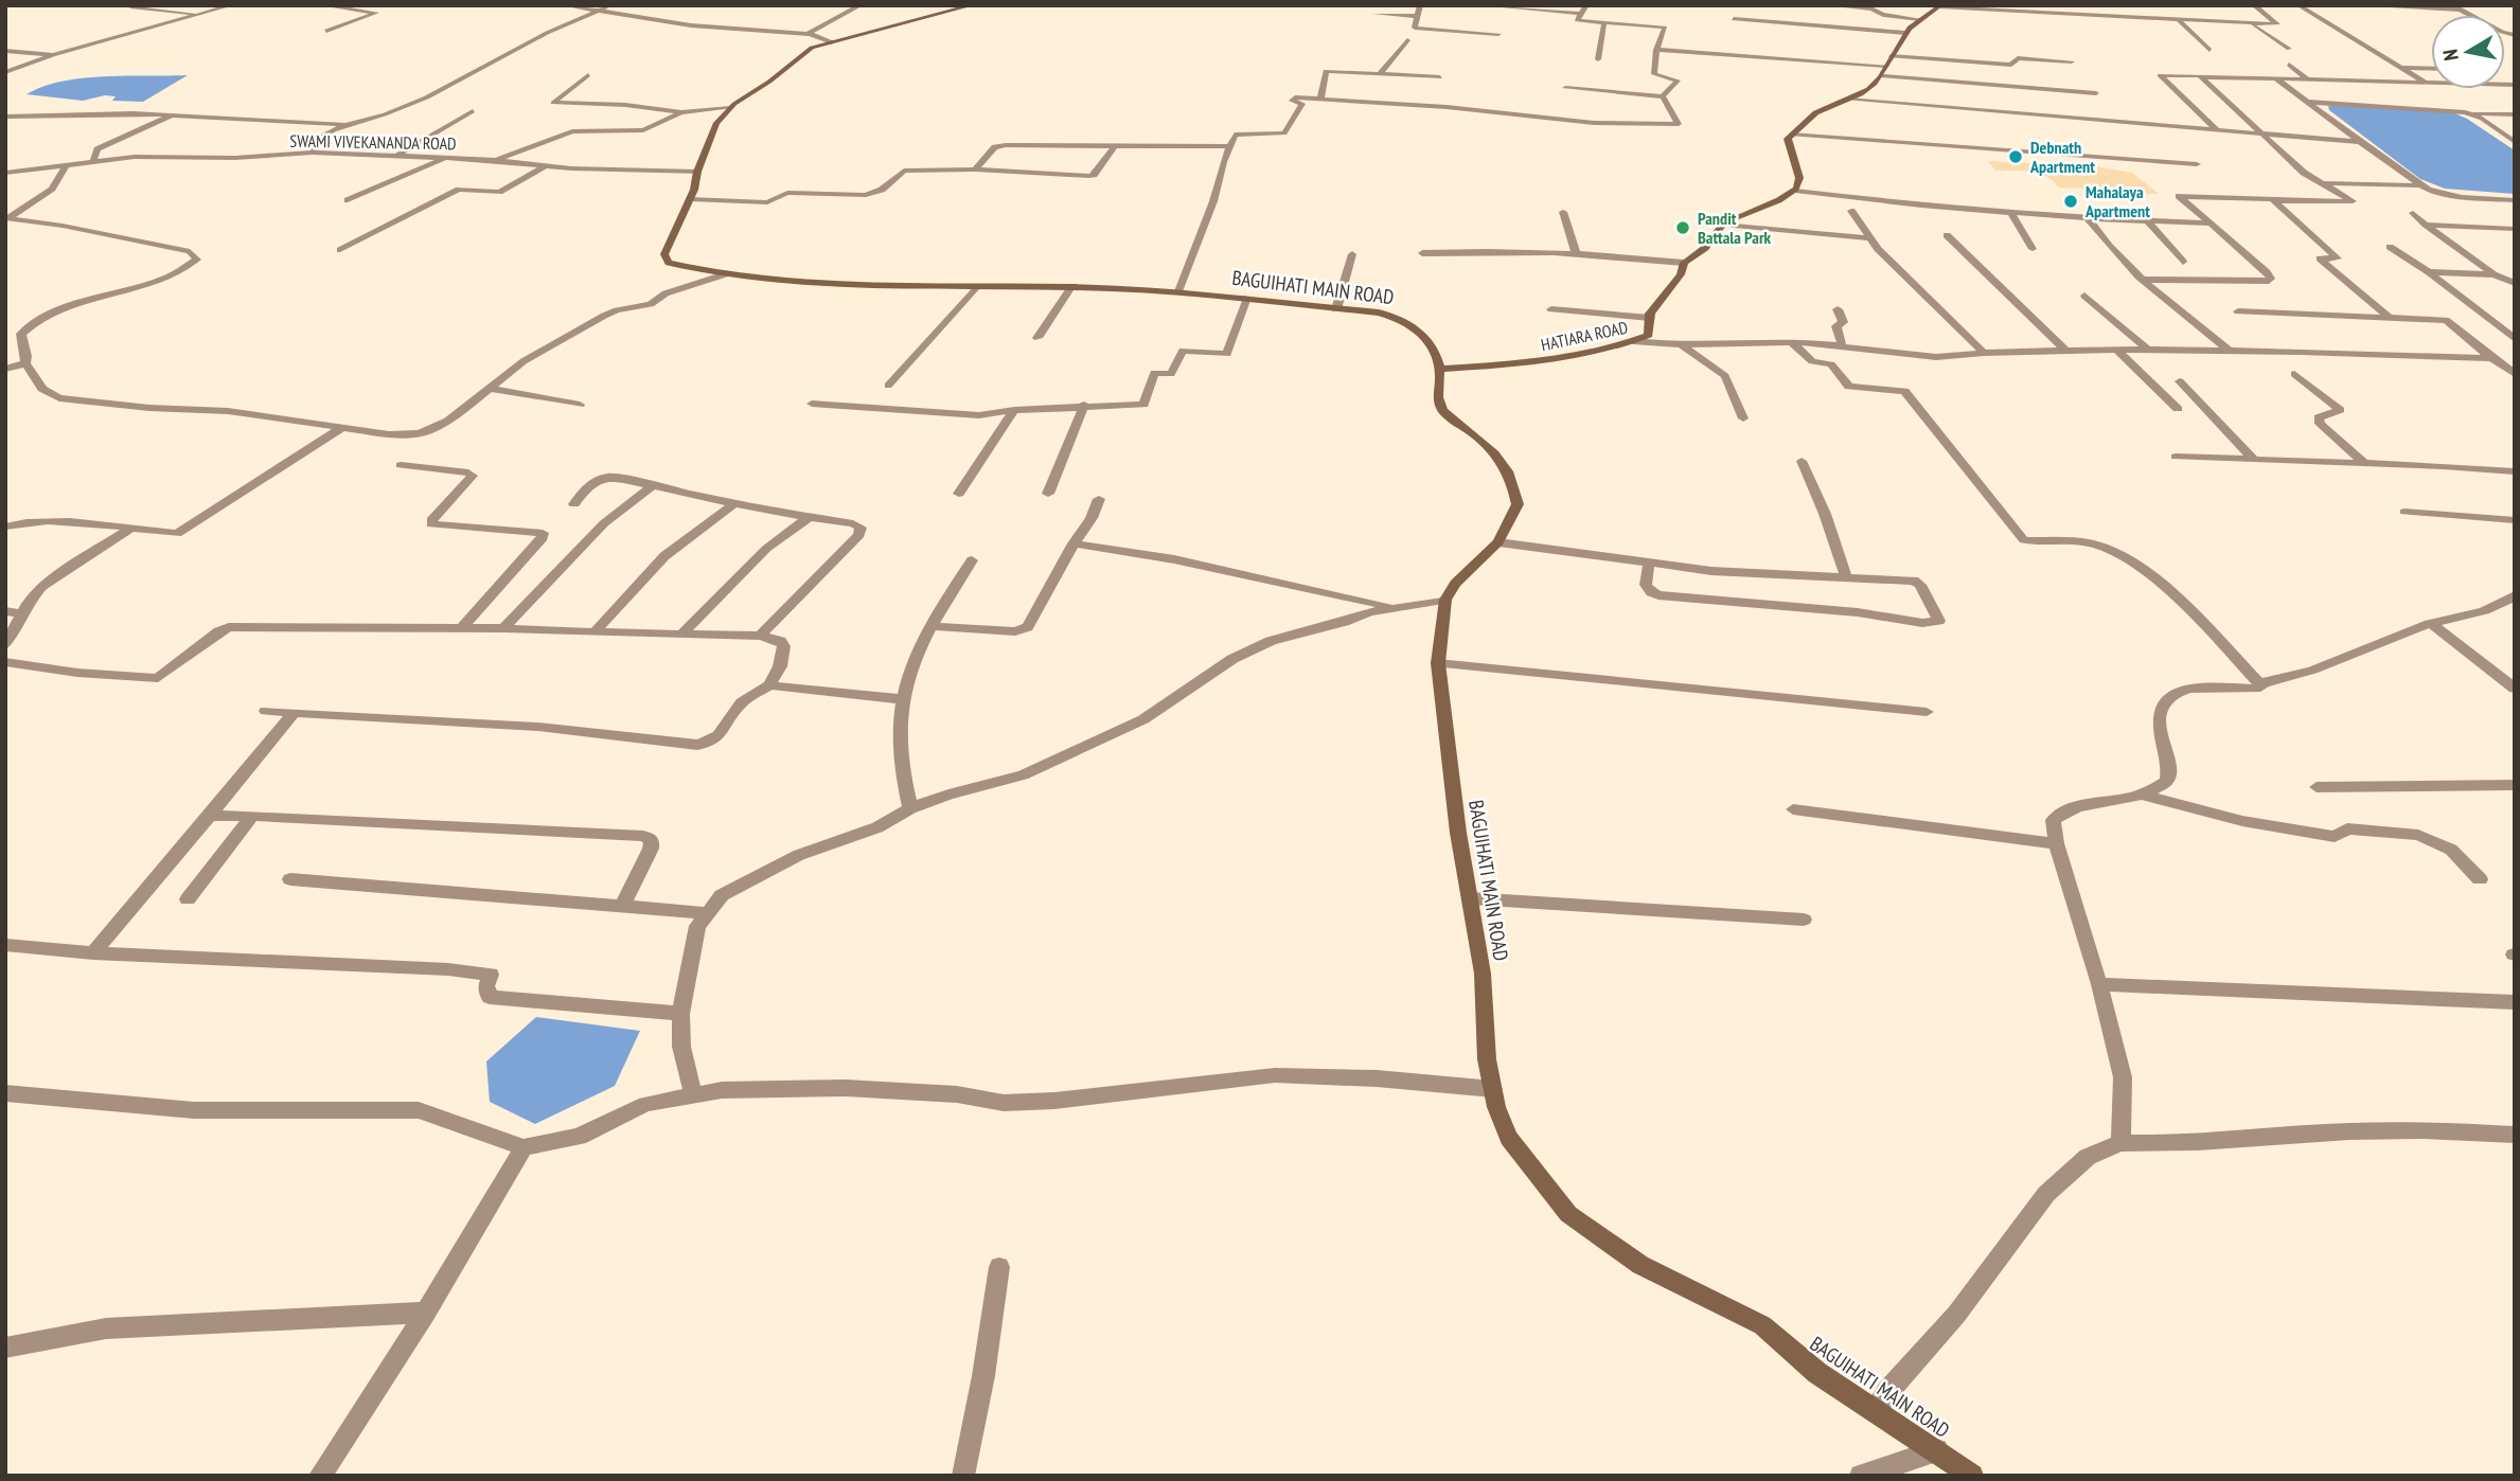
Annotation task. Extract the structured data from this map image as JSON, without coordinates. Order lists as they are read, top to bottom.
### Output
{
  "streets": {
    "street": ["SWAMI VIVEKANANDA ROAD", "BAGUIHATI MAIN ROAD", "HATIARA ROAD"]
  },
  "crossings": [
    ["SWAMI VIVEKANANDA ROAD", "BAGUIHATI MAIN ROAD"],
    ["BAGUIHATI MAIN ROAD", "HATIARA ROAD"]
  ],
  "places": ["Debnath Apartment", "Mahalaya Apartment", "Pandit Battala Park"],
  "north": "left"
}
